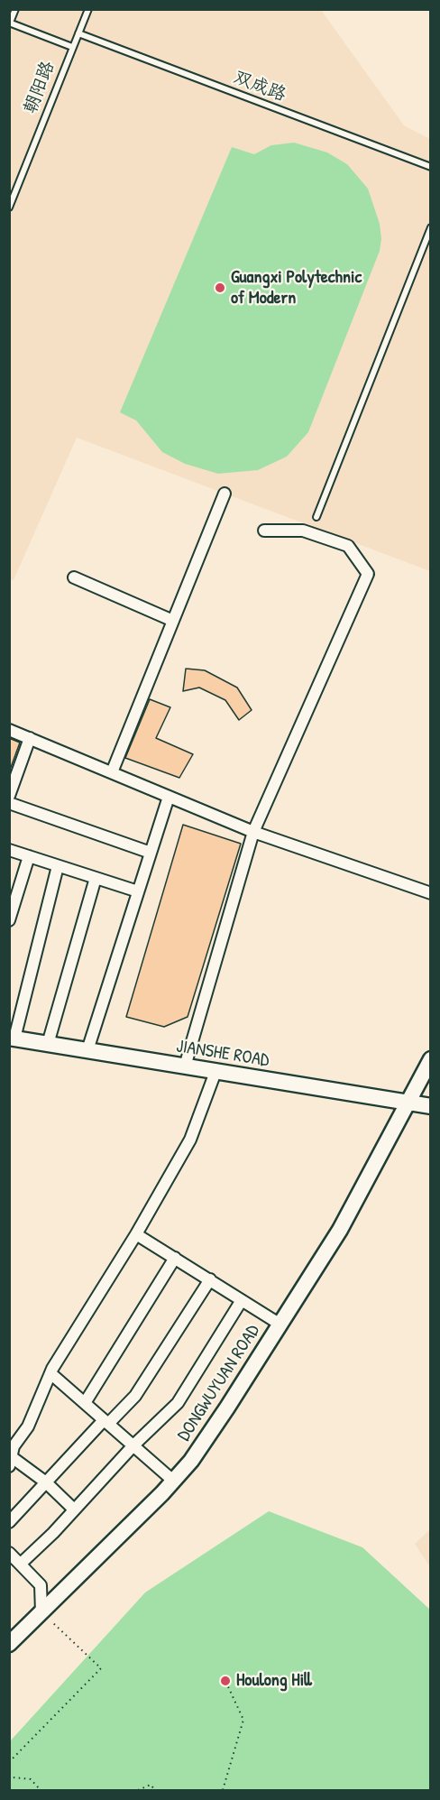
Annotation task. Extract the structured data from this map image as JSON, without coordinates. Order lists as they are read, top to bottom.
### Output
{
  "streets": {
    "street": ["JIANSHE ROAD", "DONGWUYUAN ROAD"],
    "lane": ["双成路", "朝阳路"]
  },
  "crossings": [
    ["双成路", "朝阳路"],
    ["JIANSHE ROAD", "DONGWUYUAN ROAD"]
  ],
  "places": ["Guangxi Polytechnic of Modern", "Houlong Hill"]
}
